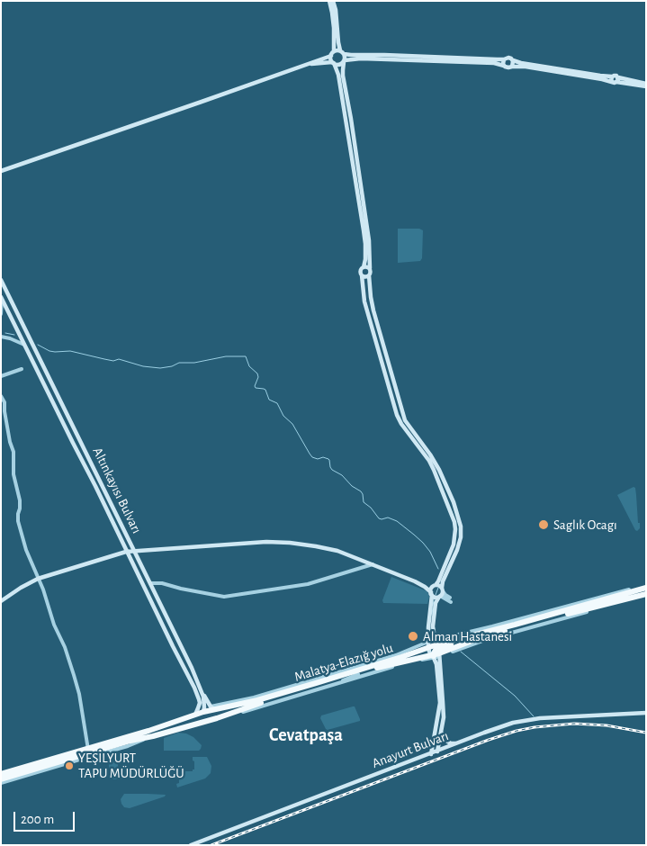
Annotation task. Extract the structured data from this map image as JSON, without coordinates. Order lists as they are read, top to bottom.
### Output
{
  "streets": {
    "highway": ["Malatya-Elazığ yolu"],
    "main road": ["Altınkayısı Bulvarı", "Anayurt Bulvarı"]
  },
  "crossings": [
    ["Altınkayısı Bulvarı", "Malatya-Elazığ yolu"]
  ],
  "districts": ["Cevatpaşa"],
  "places": ["Saglık Ocagı", "Alman Hastanesi", "YEŞİLYURT TAPU MÜDÜRLÜĞÜ"],
  "scale_bar": "200 m"
}
